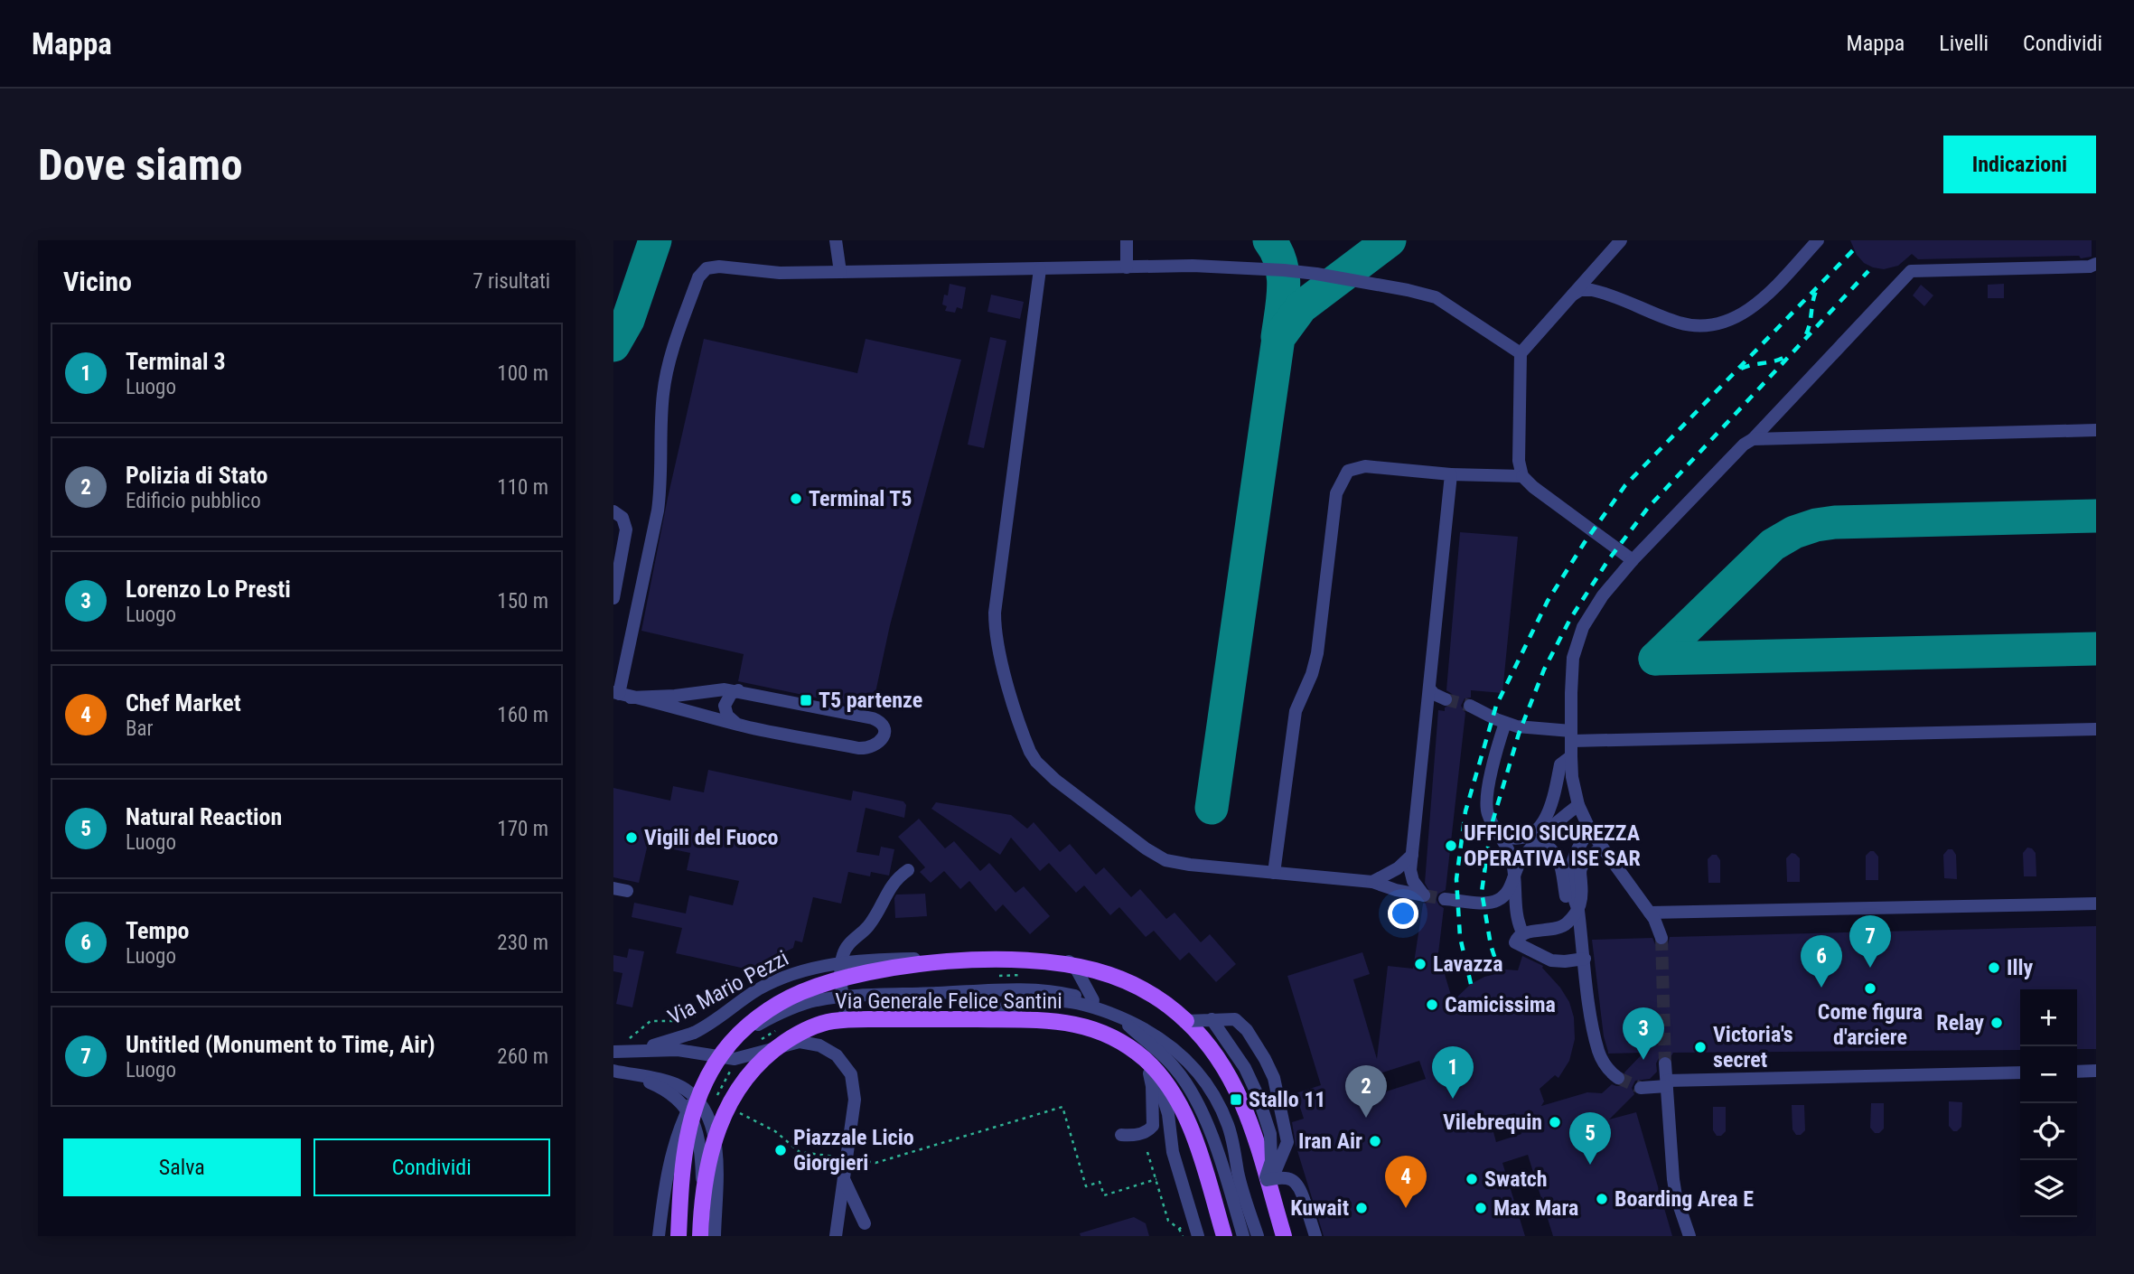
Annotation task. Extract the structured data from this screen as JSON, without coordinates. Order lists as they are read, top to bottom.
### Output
{
  "streets": {
    "main road": ["Via Generale Felice Santini"],
    "street": ["Via Mario Pezzi"]
  },
  "places": {
    "other": [
      "Terminal T5",
      "Vigili del Fuoco",
      "UFFICIO SICUREZZA OPERATIVA ISE SAR",
      "Lavazza",
      "Illy",
      "Come figura d'arciere",
      "Camicissima",
      "Relay",
      "Victoria's secret",
      "Vilebrequin",
      "Iran Air",
      "Piazzale Licio Giorgieri",
      "Swatch",
      "Boarding Area E",
      "Kuwait",
      "Max Mara"
    ],
    "transit": ["T5 partenze", "Stallo 11"]
  },
  "page": {
    "header": "Mappa",
    "nav": ["Mappa", "Livelli", "Condividi"],
    "buttons": [
      "Indicazioni",
      ["Salva", "Condividi"]
    ],
    "title": "Dove siamo",
    "heading": ["Vicino", "7 risultati"],
    "list": [
      {
        "mark": "1",
        "name": "Terminal 3",
        "note": "Luogo",
        "value": "100 m"
      },
      {
        "mark": "2",
        "name": "Polizia di Stato",
        "note": "Edificio pubblico",
        "value": "110 m"
      },
      {
        "mark": "3",
        "name": "Lorenzo Lo Presti",
        "note": "Luogo",
        "value": "150 m"
      },
      {
        "mark": "4",
        "name": "Chef Market",
        "note": "Bar",
        "value": "160 m"
      },
      {
        "mark": "5",
        "name": "Natural Reaction",
        "note": "Luogo",
        "value": "170 m"
      },
      {
        "mark": "6",
        "name": "Tempo",
        "note": "Luogo",
        "value": "230 m"
      },
      {
        "mark": "7",
        "name": "Untitled (Monument to Time, Air)",
        "note": "Luogo",
        "value": "260 m"
      }
    ],
    "pins": [
      "7",
      "6",
      "3",
      "1",
      "2",
      "5",
      "4"
    ],
    "map_buttons": ["+", "−"]
  }
}
